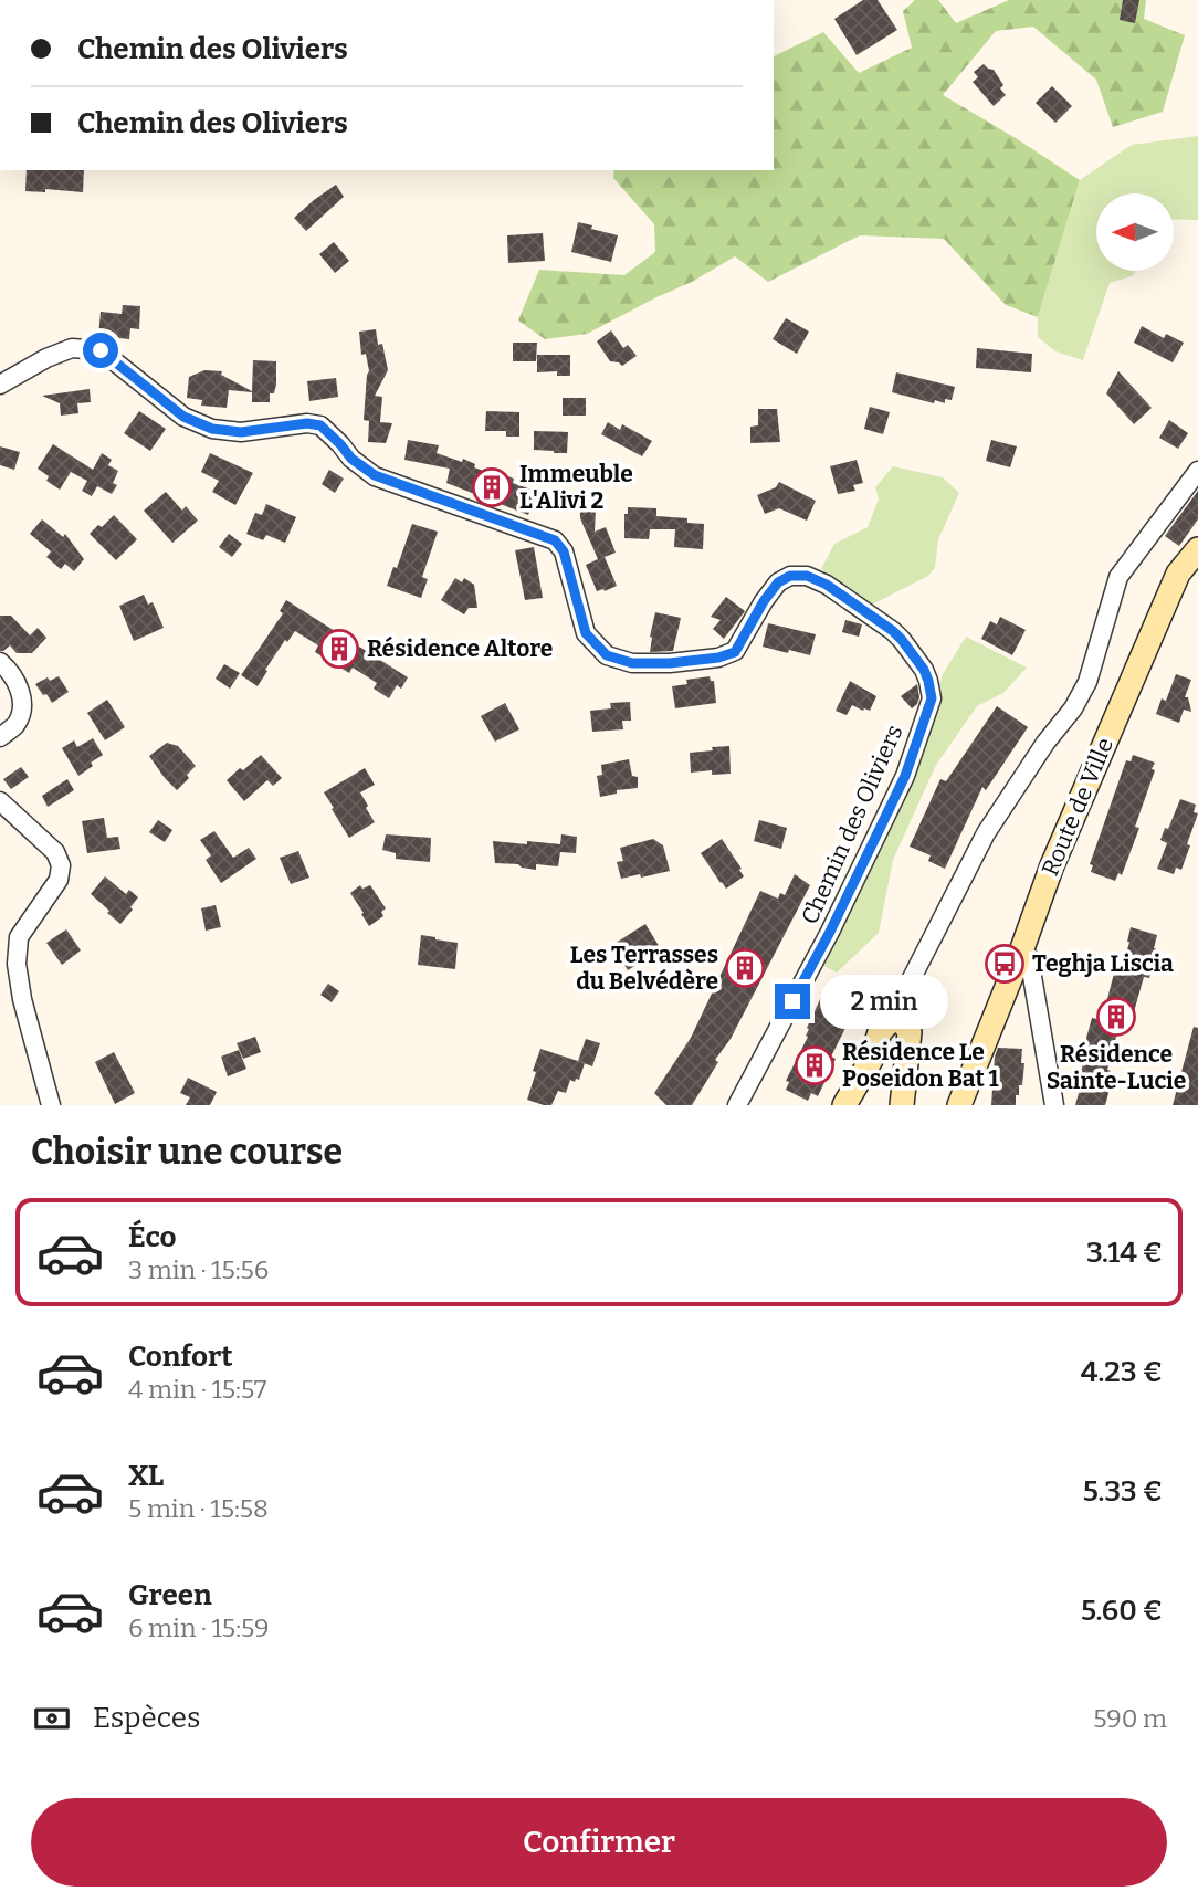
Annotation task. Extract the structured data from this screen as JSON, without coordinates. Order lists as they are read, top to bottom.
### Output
{
  "streets": {
    "street": ["Route de Ville", "Chemin des Oliviers"]
  },
  "places": {
    "building": [
      "Immeuble L'Alivi 2",
      "Résidence Altore",
      "Les Terrasses du Belvédère",
      "Résidence Sainte-Lucie",
      "Résidence Le Poseidon Bat 1"
    ],
    "bus stop": ["Teghja Liscia"]
  },
  "north": "left",
  "page": {
    "banner": ["Chemin des Oliviers", "Chemin des Oliviers"],
    "bubble": "2 min",
    "heading": "Choisir une course",
    "list": [
      {
        "name": "Éco",
        "note": "3 min · 15:56",
        "value": "3.14 €"
      },
      {
        "name": "Confort",
        "note": "4 min · 15:57",
        "value": "4.23 €"
      },
      {
        "name": "XL",
        "note": "5 min · 15:58",
        "value": "5.33 €"
      },
      {
        "name": "Green",
        "note": "6 min · 15:59",
        "value": "5.60 €"
      }
    ],
    "pay": ["Espèces", "590 m"],
    "buttons": "Confirmer"
  }
}
